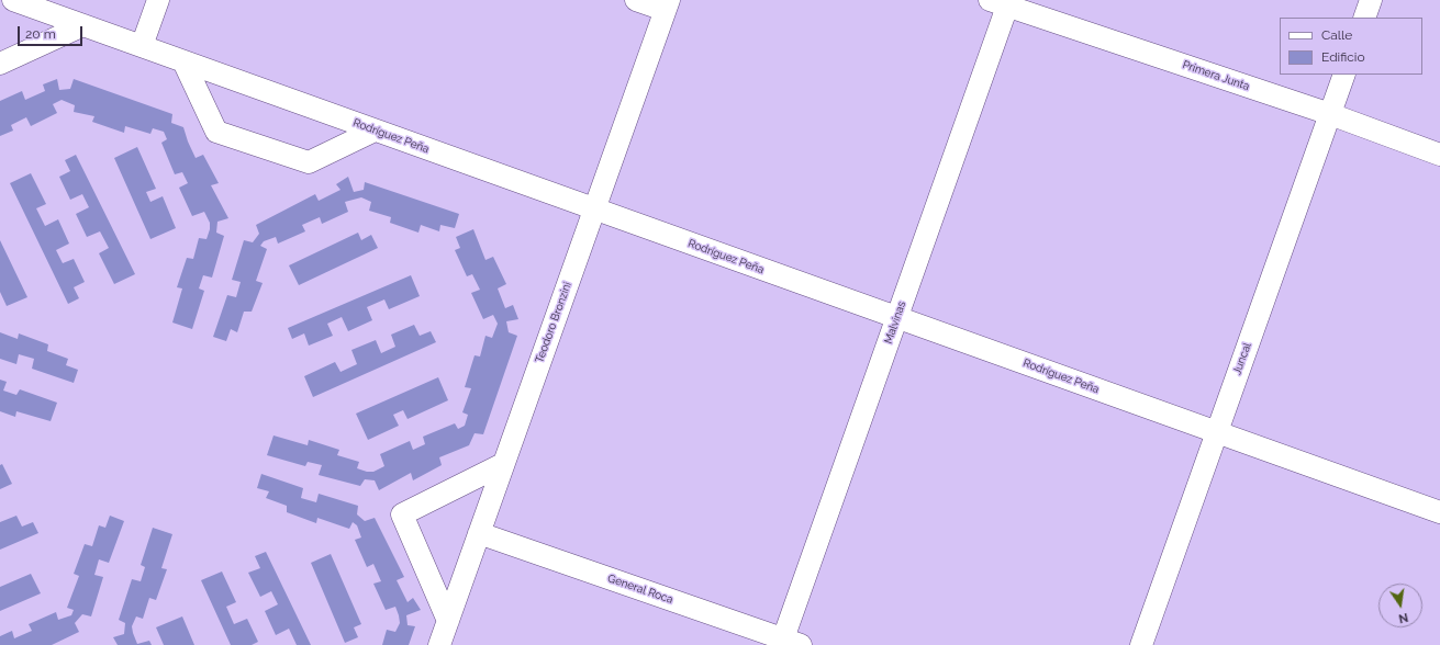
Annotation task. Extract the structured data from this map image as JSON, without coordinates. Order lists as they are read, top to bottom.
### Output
{
  "streets": {
    "street": [
      "Primera Junta",
      "Rodríguez Peña",
      "Teodoro Bronzini",
      "Malvinas",
      "Juncal",
      "General Roca"
    ]
  },
  "crossings": [
    ["Primera Junta", "Malvinas"],
    ["Primera Junta", "Juncal"],
    ["Rodríguez Peña", "Teodoro Bronzini"],
    ["Rodríguez Peña", "Malvinas"],
    ["Rodríguez Peña", "Juncal"],
    ["Teodoro Bronzini", "General Roca"],
    ["Malvinas", "General Roca"]
  ],
  "legend": ["Calle", "Edificio"],
  "scale_bar": "20 m",
  "north": "bottom"
}
